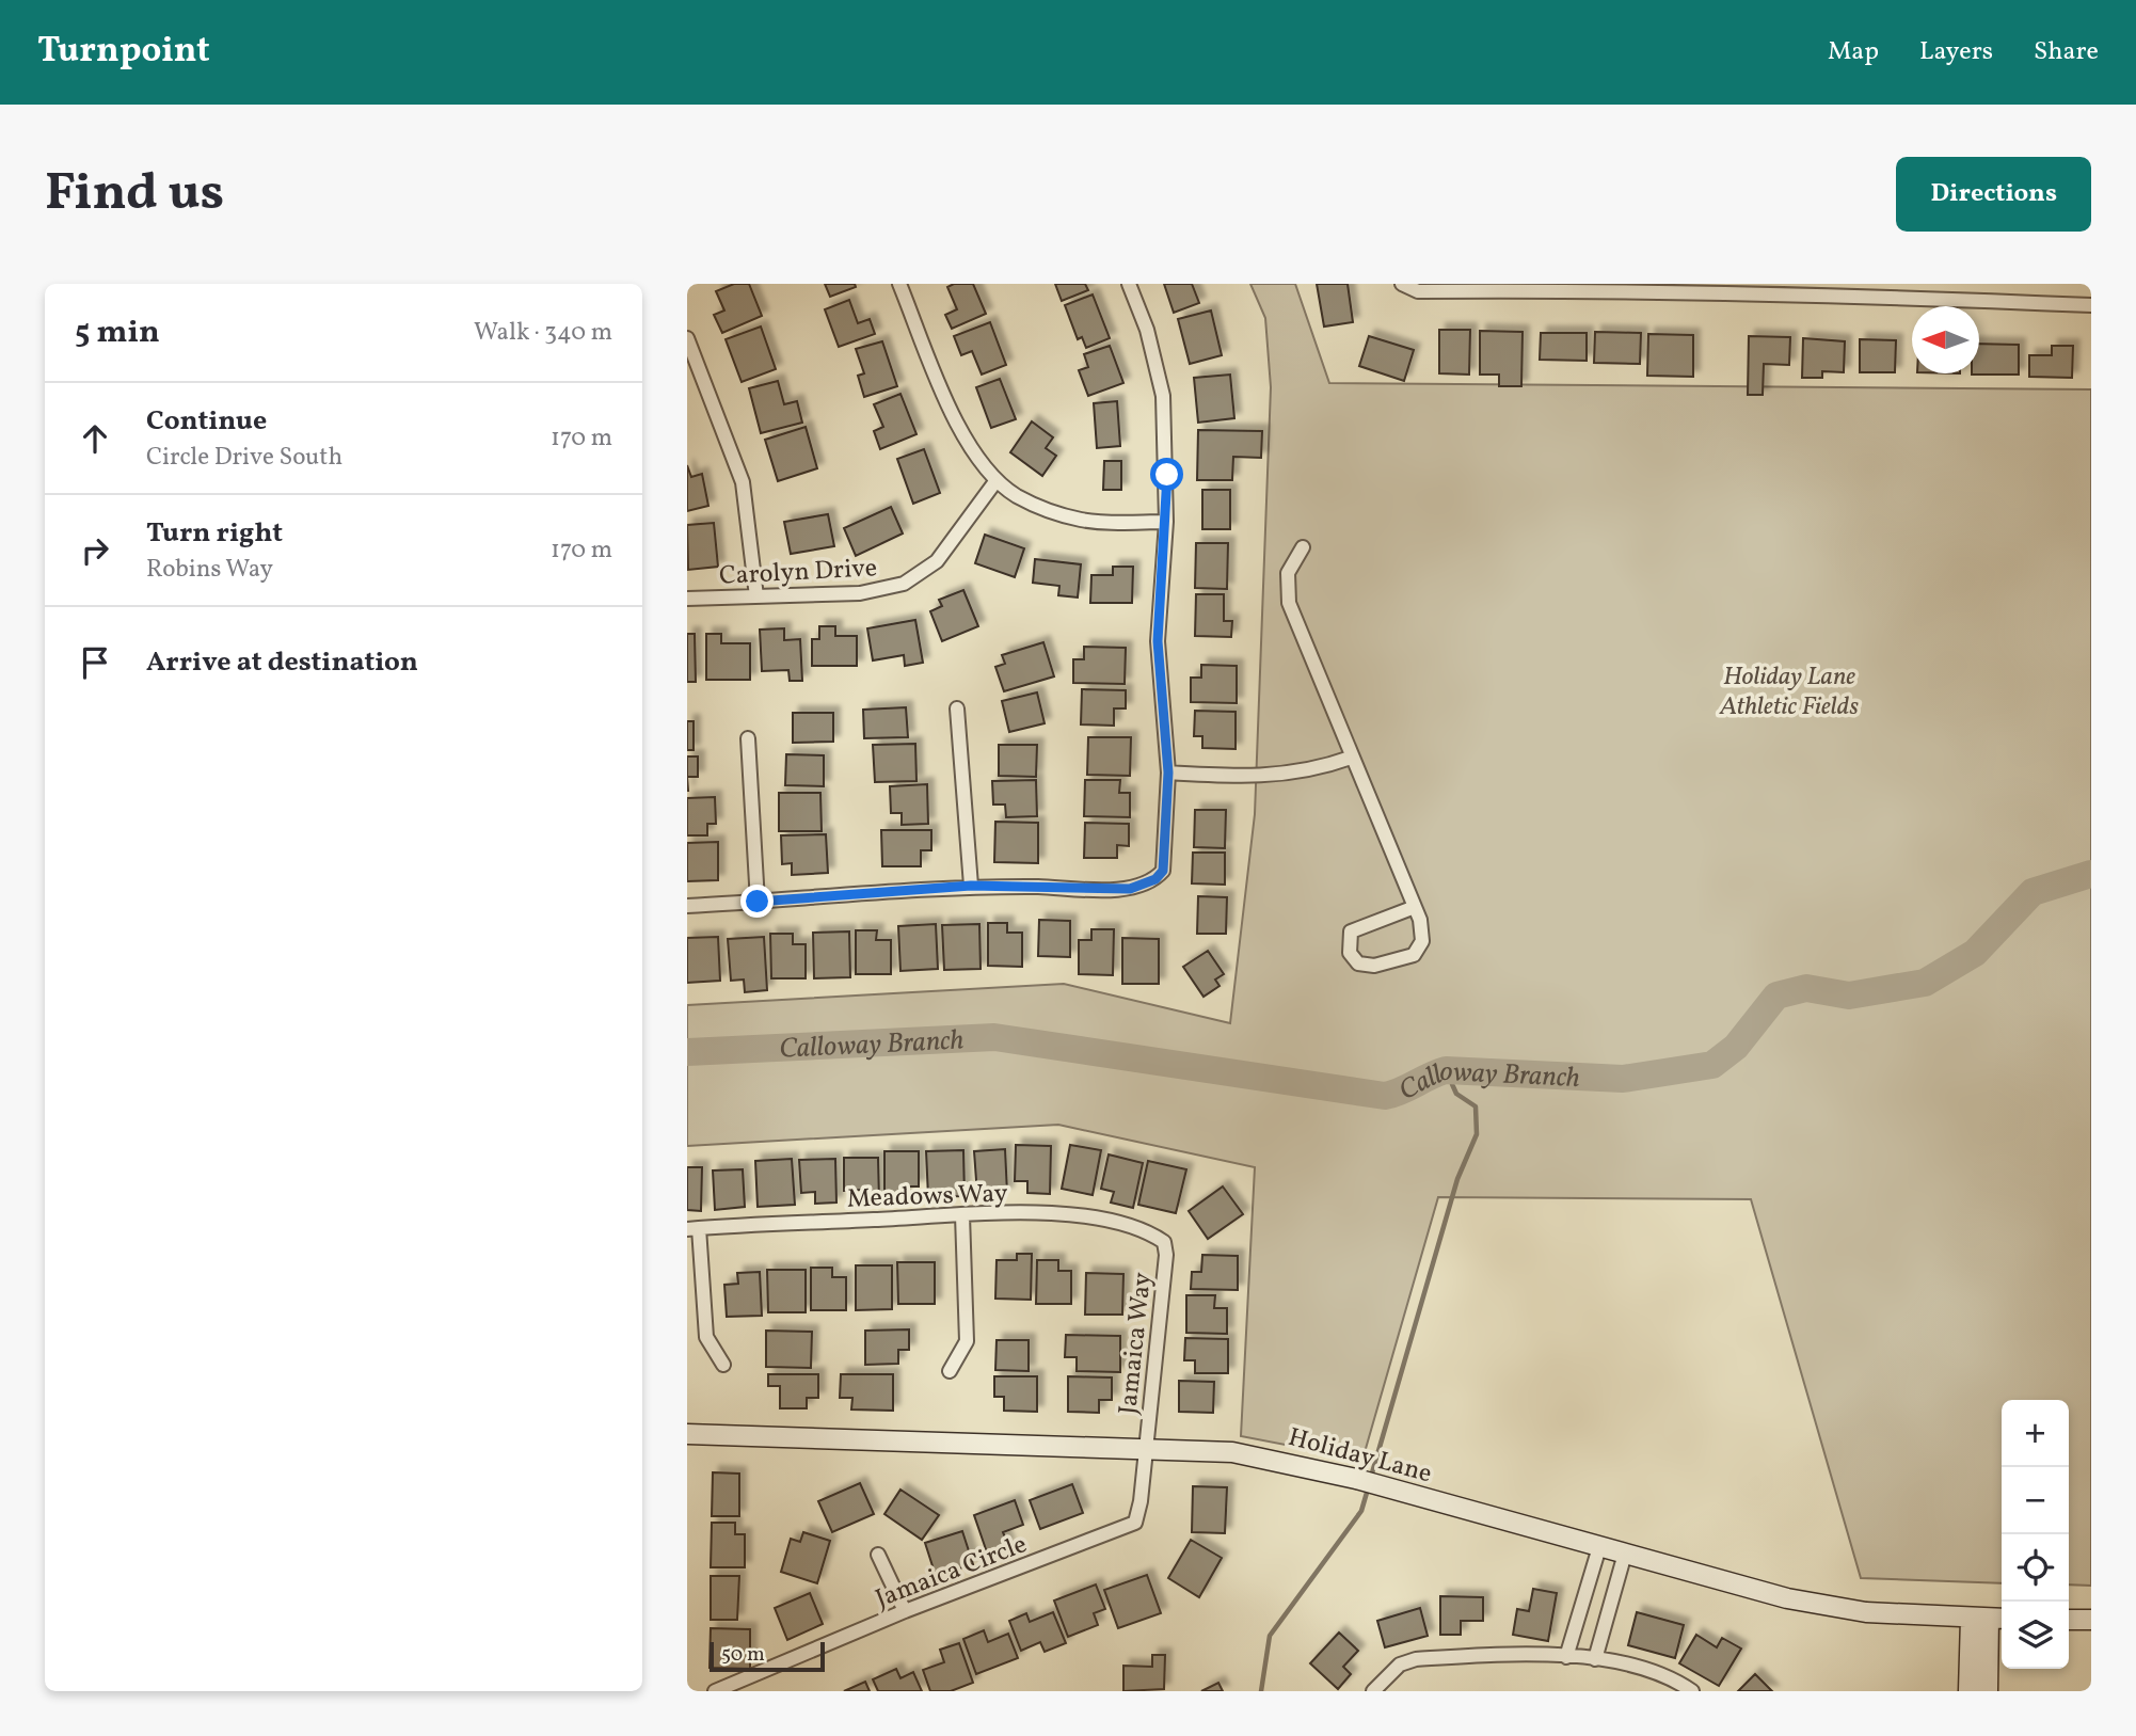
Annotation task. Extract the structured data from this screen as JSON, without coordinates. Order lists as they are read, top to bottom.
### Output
{
  "streets": {
    "street": [
      "Carolyn Drive",
      "Meadows Way",
      "Jamaica Way",
      "Holiday Lane",
      "Jamaica Circle"
    ]
  },
  "crossings": [
    ["Meadows Way", "Jamaica Way"],
    ["Jamaica Way", "Holiday Lane"],
    ["Jamaica Way", "Jamaica Circle"],
    ["Holiday Lane", "Jamaica Circle"]
  ],
  "water": ["Calloway Branch"],
  "parks": ["Holiday Lane Athletic Fields"],
  "scale_bar": "50 m",
  "north": "left",
  "page": {
    "header": "Turnpoint",
    "nav": ["Map", "Layers", "Share"],
    "buttons": "Directions",
    "title": "Find us",
    "heading": ["5 min", "Walk · 340 m"],
    "list": [
      ["Continue", "Circle Drive South", "170 m"],
      ["Turn right", "Robins Way", "170 m"],
      "Arrive at destination"
    ],
    "map_buttons": ["+", "−"],
    "scale": "50 m"
  }
}
